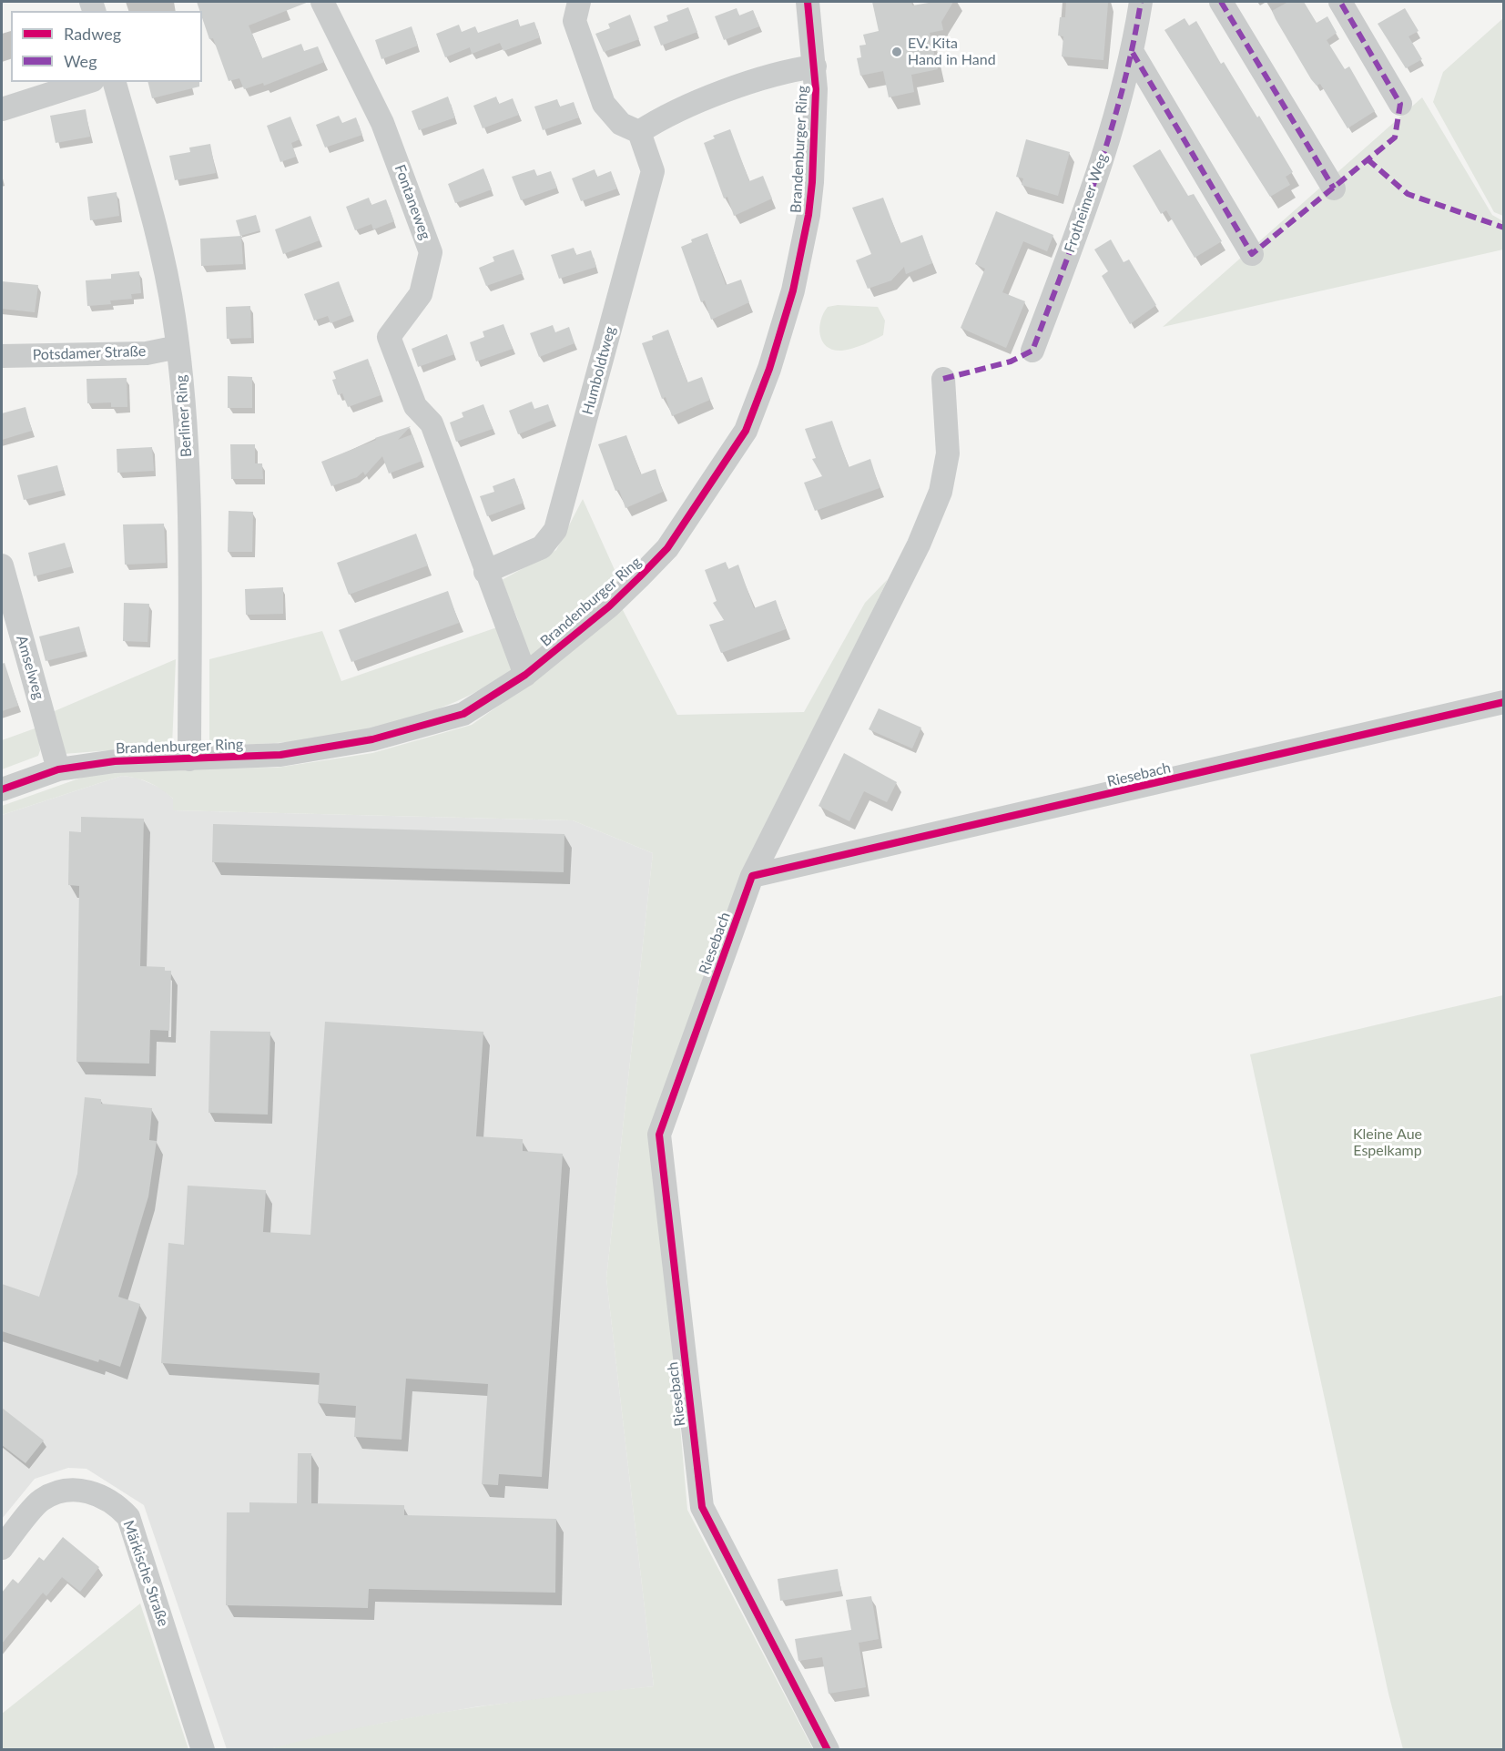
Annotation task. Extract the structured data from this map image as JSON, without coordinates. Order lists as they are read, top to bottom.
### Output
{
  "streets": {
    "street": [
      "Brandenburger Ring",
      "Fontaneweg",
      "Frotheimer Weg",
      "Potsdamer Straße",
      "Humboldtweg",
      "Berliner Ring",
      "Amselweg",
      "Riesebach",
      "Märkische Straße"
    ]
  },
  "crossings": [
    ["Brandenburger Ring", "Fontaneweg"],
    ["Brandenburger Ring", "Berliner Ring"],
    ["Brandenburger Ring", "Amselweg"],
    ["Fontaneweg", "Humboldtweg"],
    ["Potsdamer Straße", "Berliner Ring"]
  ],
  "parks": ["Kleine Aue Espelkamp"],
  "places": ["EV. Kita Hand in Hand"],
  "legend": ["Radweg", "Weg"]
}
